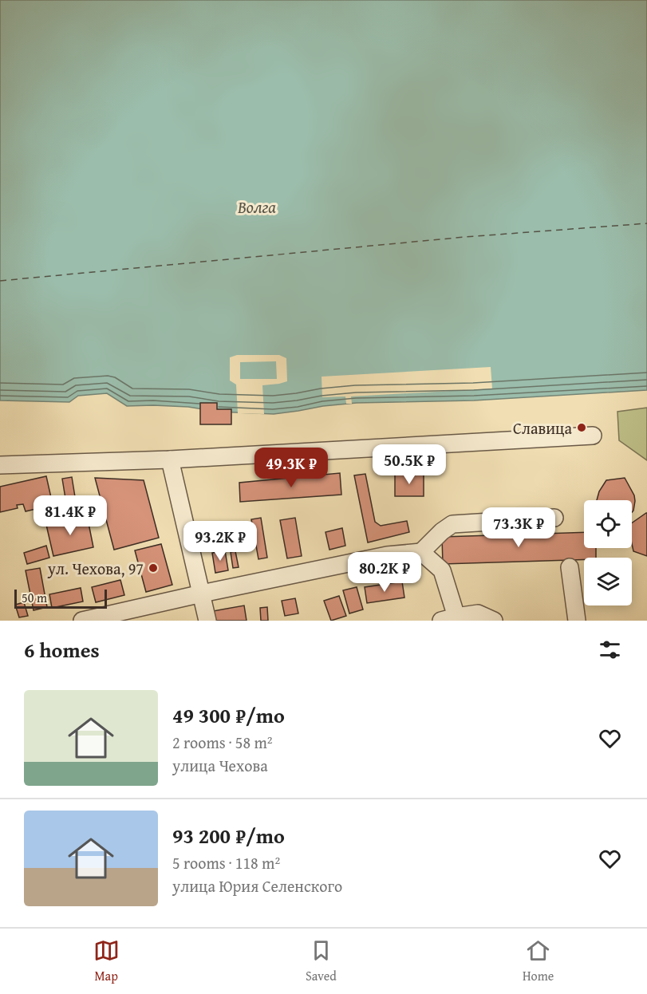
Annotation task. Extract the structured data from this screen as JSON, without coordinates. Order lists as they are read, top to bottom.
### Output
{
  "water": ["Волга"],
  "places": ["Славица", "ул. Чехова, 97"],
  "scale_bar": "50 m",
  "page": {
    "price": [
      "50.5K ₽",
      "49.3K ₽",
      "81.4K ₽",
      "73.3K ₽",
      "93.2K ₽",
      "80.2K ₽"
    ],
    "scale": "50 m",
    "heading": "6 homes",
    "list": [
      {
        "name": "49 300 ₽/mo",
        "note": "2 rooms · 58 m² · улица Чехова"
      },
      {
        "name": "93 200 ₽/mo",
        "note": "5 rooms · 118 m² · улица Юрия Селенского"
      }
    ],
    "tabs": ["Map", "Saved", "Home"]
  }
}
